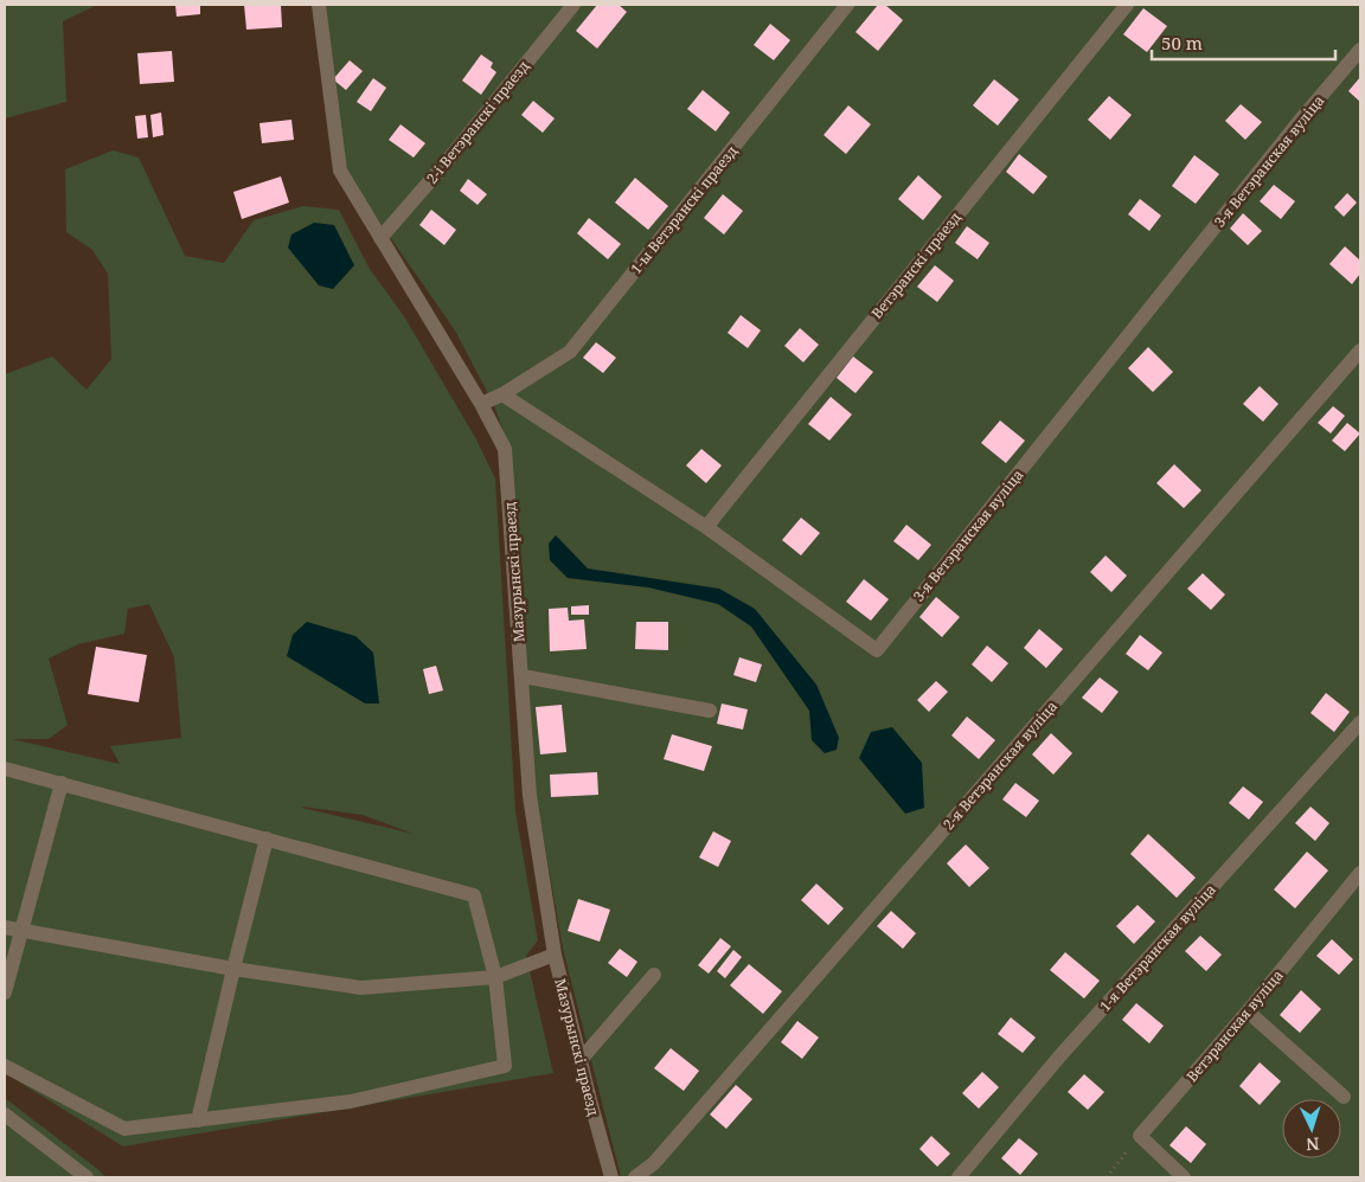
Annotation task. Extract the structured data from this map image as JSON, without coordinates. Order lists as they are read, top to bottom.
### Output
{
  "streets": {
    "street": [
      "2-і Ветэранскі праезд",
      "3-я Ветэранская вуліца",
      "1-ы Ветэранскі праезд",
      "Ветэранскі праезд",
      "Мазурынскі праезд",
      "2-я Ветэранская вуліца",
      "1-я Ветэранская вуліца",
      "Ветэранская вуліца"
    ]
  },
  "crossings": [
    ["2-і Ветэранскі праезд", "Мазурынскі праезд"],
    ["3-я Ветэранская вуліца", "1-ы Ветэранскі праезд"],
    ["3-я Ветэранская вуліца", "Ветэранскі праезд"]
  ],
  "scale_bar": "50 m",
  "north": "bottom"
}
